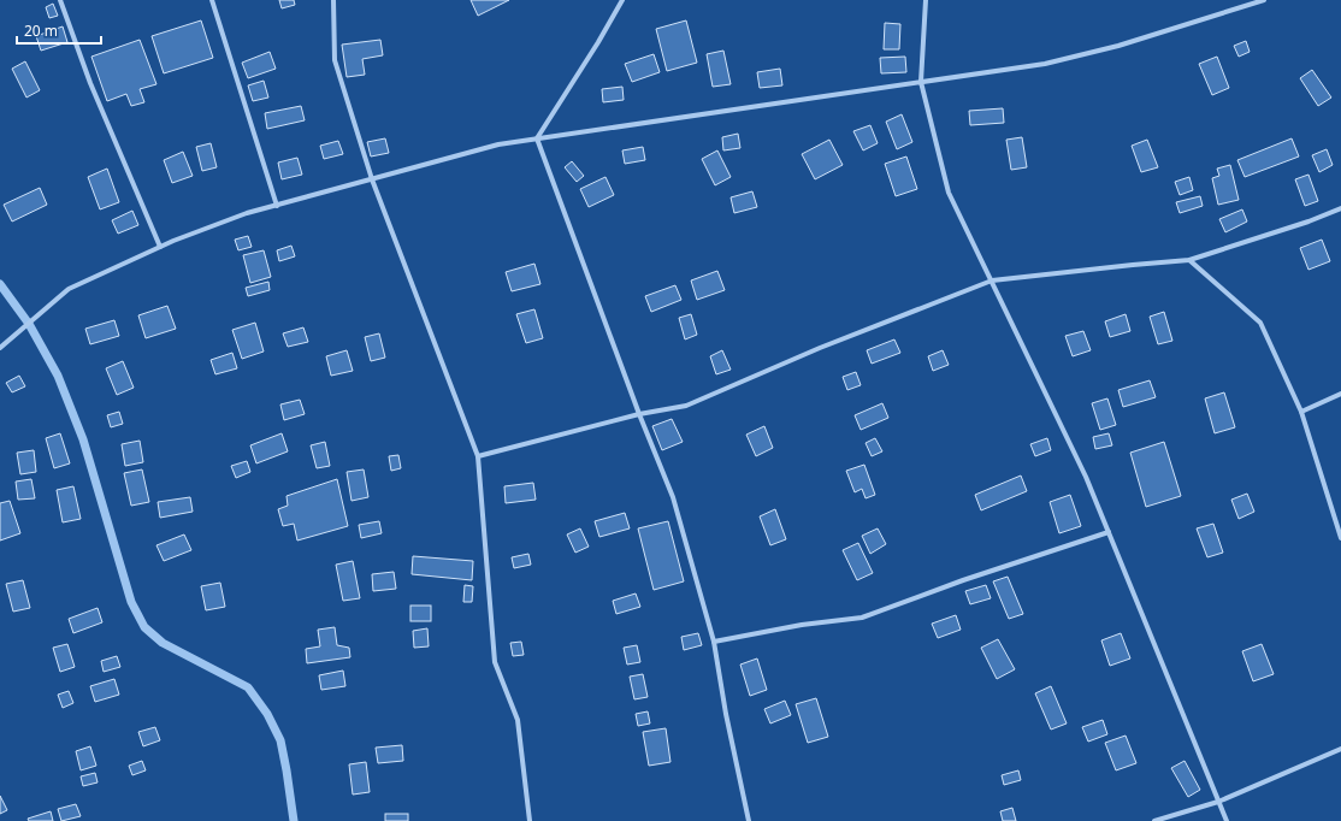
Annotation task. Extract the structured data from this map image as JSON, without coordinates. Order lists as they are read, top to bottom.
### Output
{
  "scale_bar": "20 m"
}
